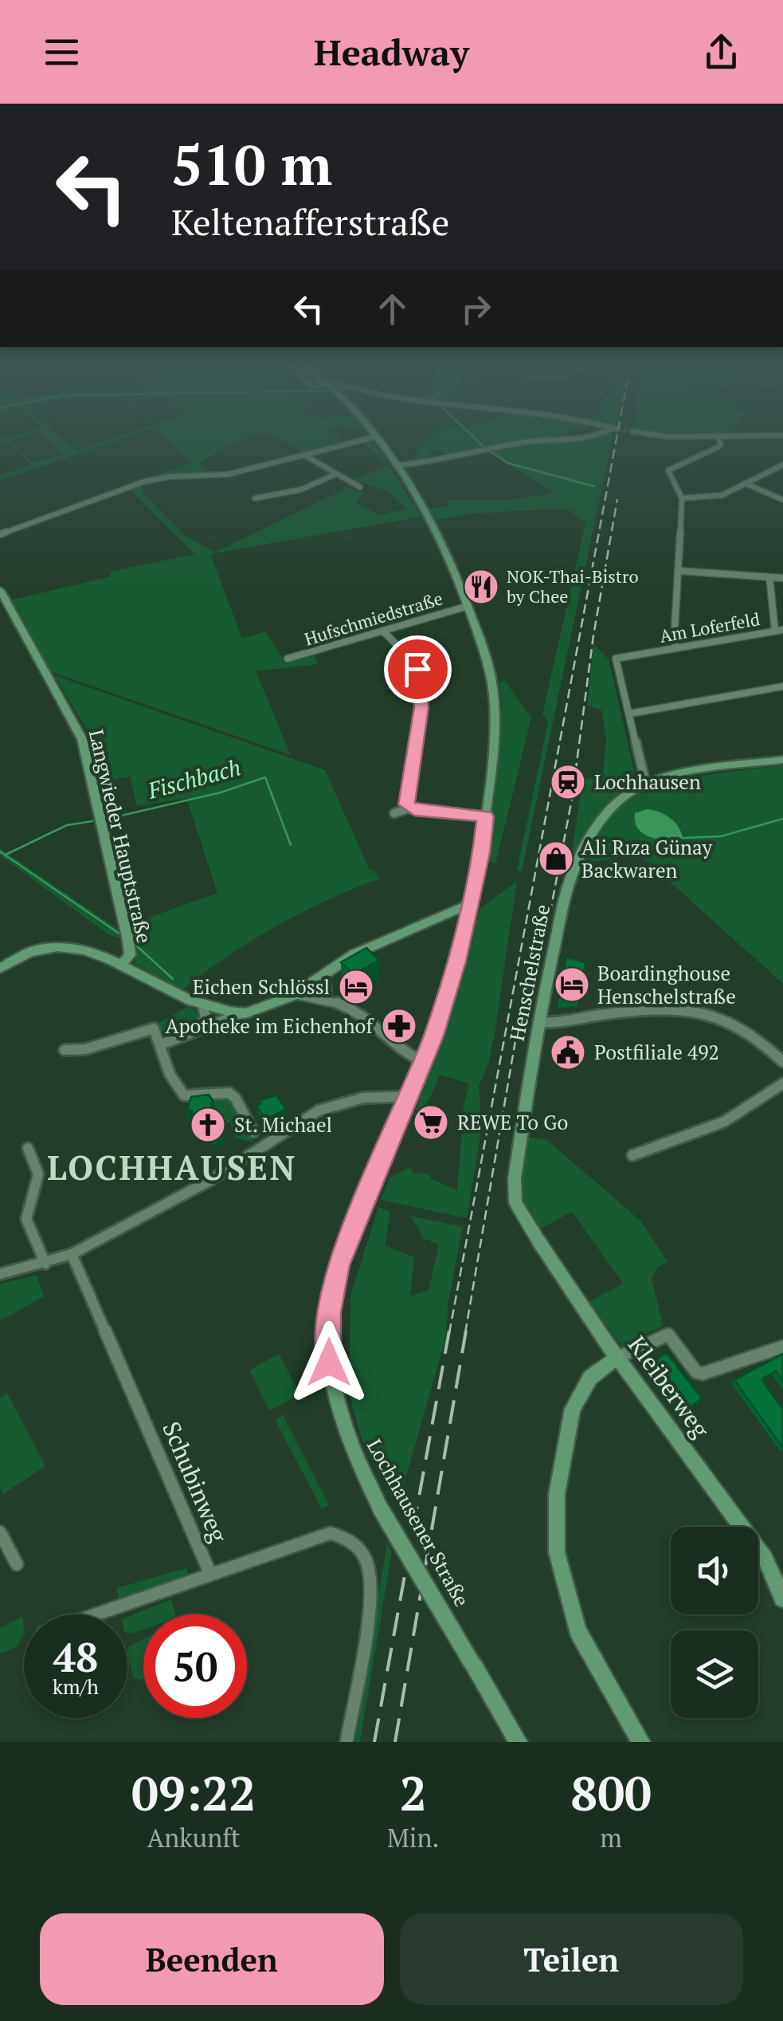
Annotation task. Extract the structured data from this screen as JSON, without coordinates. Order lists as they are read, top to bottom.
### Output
{
  "streets": {
    "main road": [
      "Langwieder Hauptstraße",
      "Henschelstraße",
      "Kleiberweg",
      "Lochhausener Straße"
    ],
    "street": ["Hufschmiedstraße", "Am Loferfeld", "Schubinweg"]
  },
  "crossings": [
    ["Hufschmiedstraße", "Lochhausener Straße"],
    ["Henschelstraße", "Kleiberweg"]
  ],
  "districts": ["LOCHHAUSEN"],
  "water": ["Fischbach"],
  "places": {
    "restaurant": ["NOK-Thai-Bistro by Chee"],
    "station": ["Lochhausen"],
    "shop": ["Ali Rıza Günay Backwaren"],
    "hotel": ["Boardinghouse Henschelstraße", "Eichen Schlössl"],
    "pharmacy": ["Apotheke im Eichenhof"],
    "public building": ["Postfiliale 492"],
    "supermarket": ["REWE To Go"],
    "church": ["St. Michael"]
  },
  "page": {
    "header": "Headway",
    "turn": ["510 m", "Keltenafferstraße"],
    "speed": "48 km/h",
    "limit": "50",
    "eta": [
      "09:22",
      "Ankunft",
      "2",
      "Min.",
      "800",
      "m"
    ],
    "buttons": ["Beenden", "Teilen"]
  }
}
